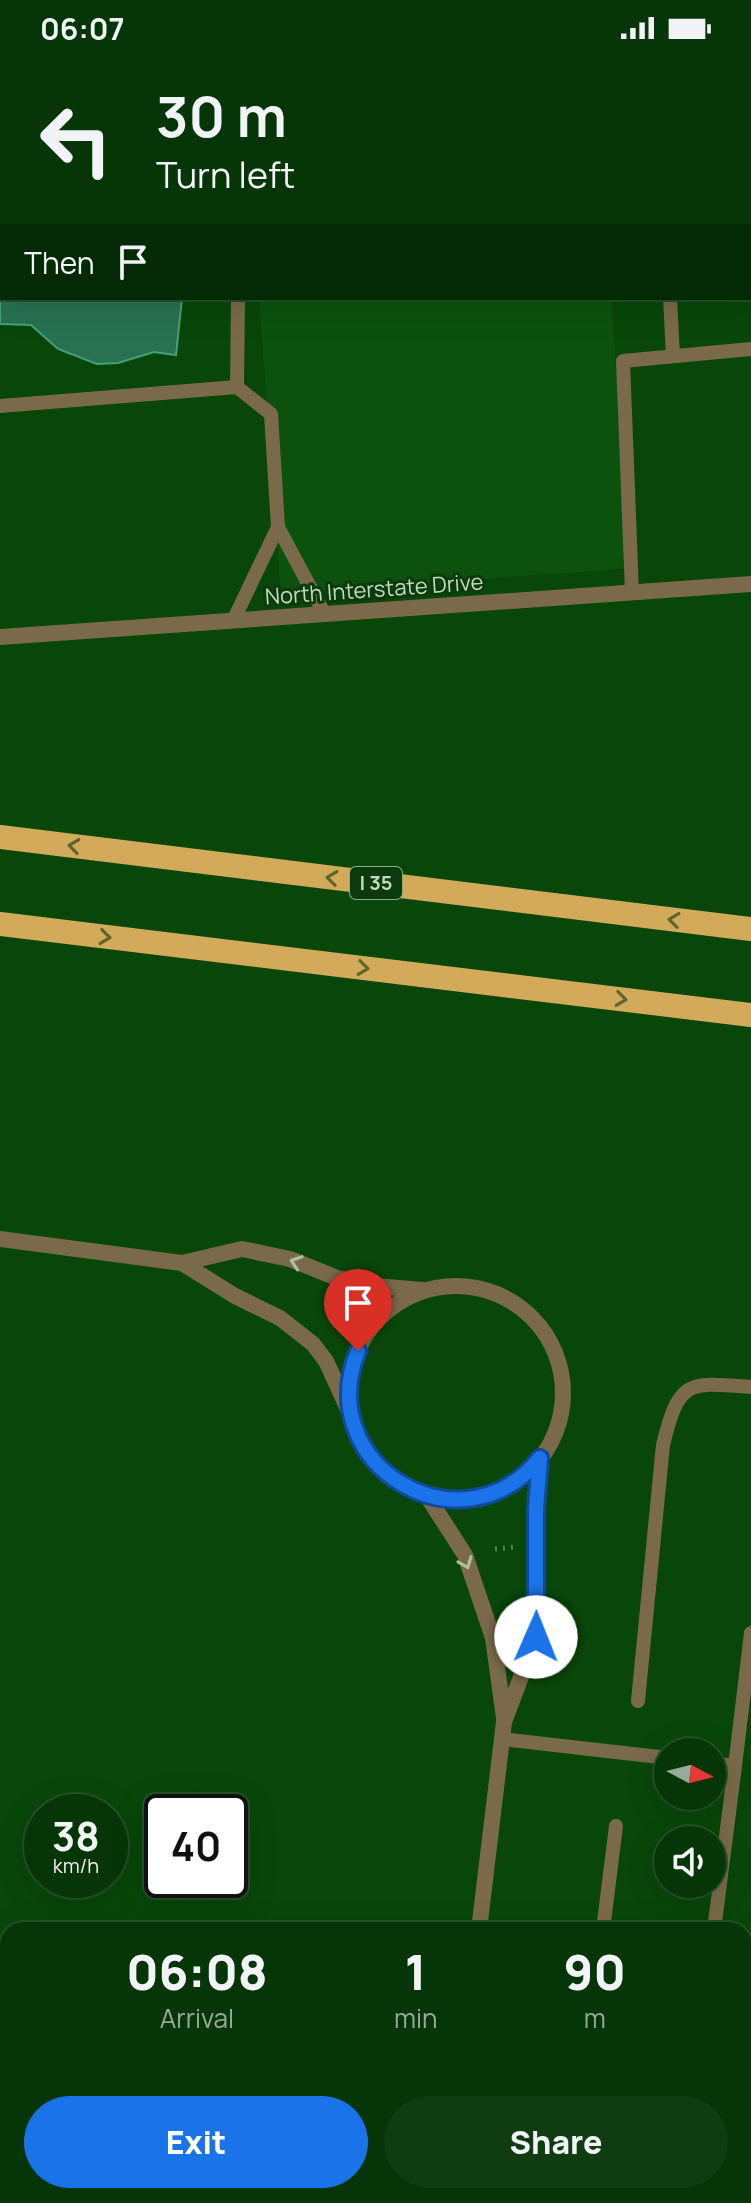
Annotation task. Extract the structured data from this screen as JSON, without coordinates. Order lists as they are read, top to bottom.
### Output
{
  "streets": {
    "highway": ["I 35"],
    "street": ["North Interstate Drive"]
  },
  "north": "right",
  "page": {
    "status": "06:07",
    "turn": ["30 m", "Turn left"],
    "then": "Then",
    "speed": "38 km/h",
    "limit": "40",
    "eta": [
      "06:08",
      "Arrival",
      "1",
      "min",
      "90",
      "m"
    ],
    "buttons": ["Exit", "Share"]
  }
}
